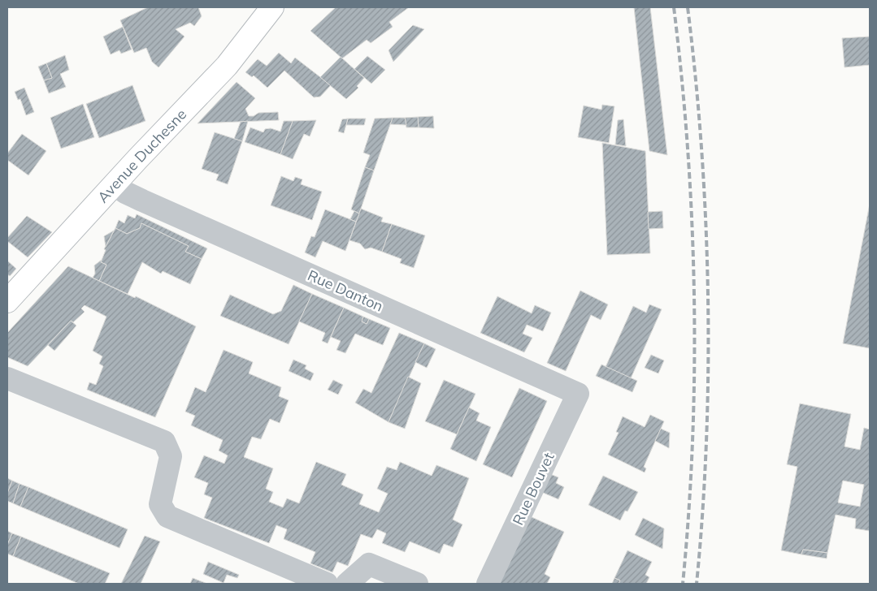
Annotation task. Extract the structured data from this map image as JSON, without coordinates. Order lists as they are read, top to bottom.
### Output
{
  "streets": {
    "main road": ["Avenue Duchesne"],
    "street": ["Rue Danton", "Rue Bouvet"]
  },
  "crossings": [
    ["Avenue Duchesne", "Rue Danton"],
    ["Rue Danton", "Rue Bouvet"]
  ]
}
